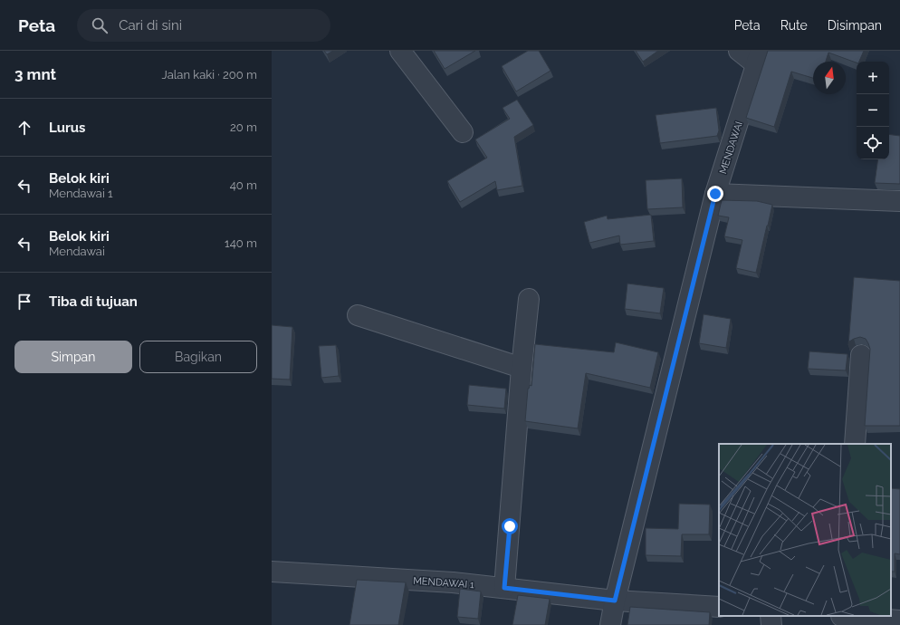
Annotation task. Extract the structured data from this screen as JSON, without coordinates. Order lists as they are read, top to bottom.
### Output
{
  "streets": {
    "street": ["MENDAWAI", "MENDAWAI 1"]
  },
  "crossings": [
    ["MENDAWAI", "MENDAWAI 1"]
  ],
  "north": "top",
  "page": {
    "header": "Peta",
    "search": "Cari di sini",
    "nav": ["Peta", "Rute", "Disimpan"],
    "heading": ["3 mnt", "Jalan kaki · 200 m"],
    "map_buttons": ["+", "−"],
    "list": [
      ["Lurus", "20 m"],
      ["Belok kiri", "Mendawai 1", "40 m"],
      ["Belok kiri", "Mendawai", "140 m"],
      "Tiba di tujuan"
    ],
    "buttons": ["Simpan", "Bagikan"]
  }
}
